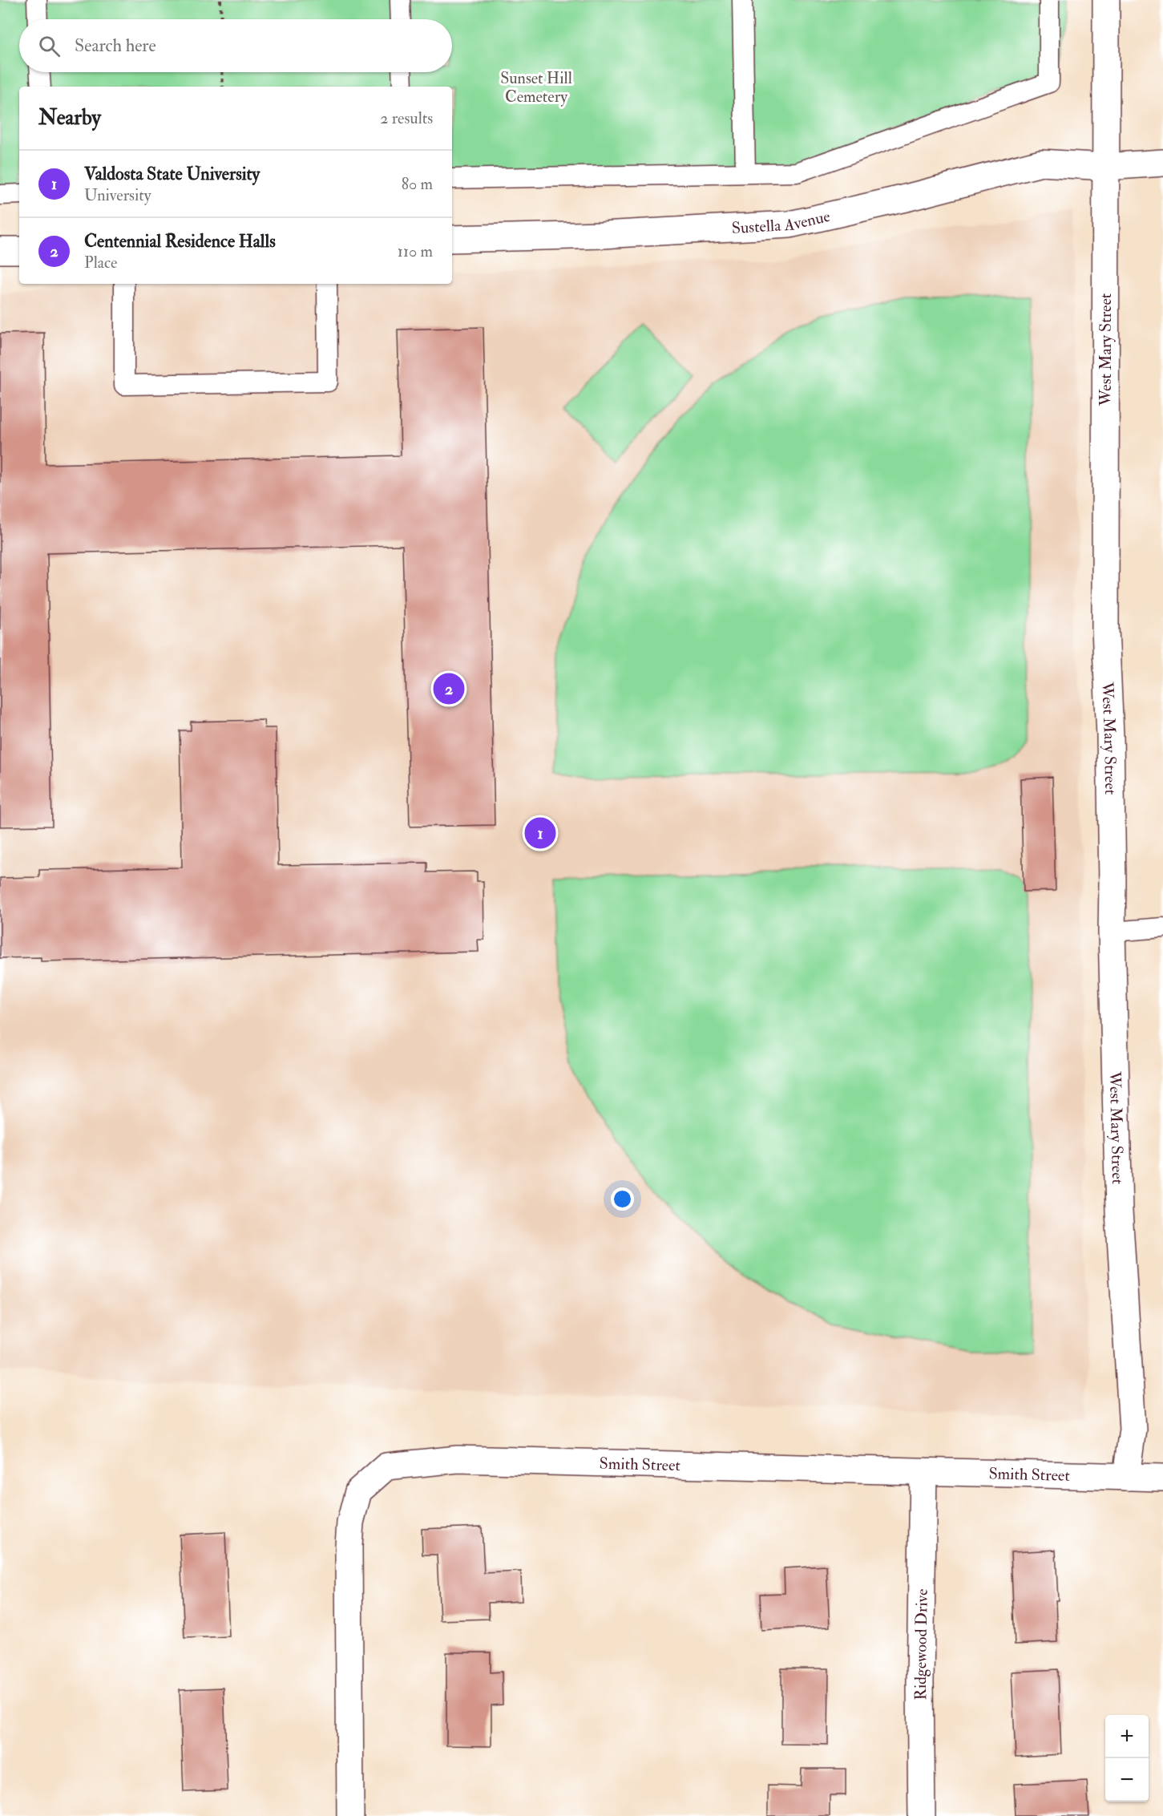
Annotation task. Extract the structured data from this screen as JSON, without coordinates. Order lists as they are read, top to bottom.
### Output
{
  "streets": {
    "street": [
      "Sustella Avenue",
      "West Mary Street",
      "Smith Street",
      "Ridgewood Drive"
    ]
  },
  "crossings": [
    ["Sustella Avenue", "West Mary Street"],
    ["West Mary Street", "Smith Street"],
    ["Smith Street", "Ridgewood Drive"]
  ],
  "parks": ["Sunset Hill Cemetery"],
  "page": {
    "search": "Search here",
    "heading": ["Nearby", "2 results"],
    "list": [
      {
        "mark": "1",
        "name": "Valdosta State University",
        "note": "University",
        "value": "80 m"
      },
      {
        "mark": "2",
        "name": "Centennial Residence Halls",
        "note": "Place",
        "value": "110 m"
      }
    ],
    "pins": ["2", "1"],
    "map_buttons": ["+", "−"]
  }
}
